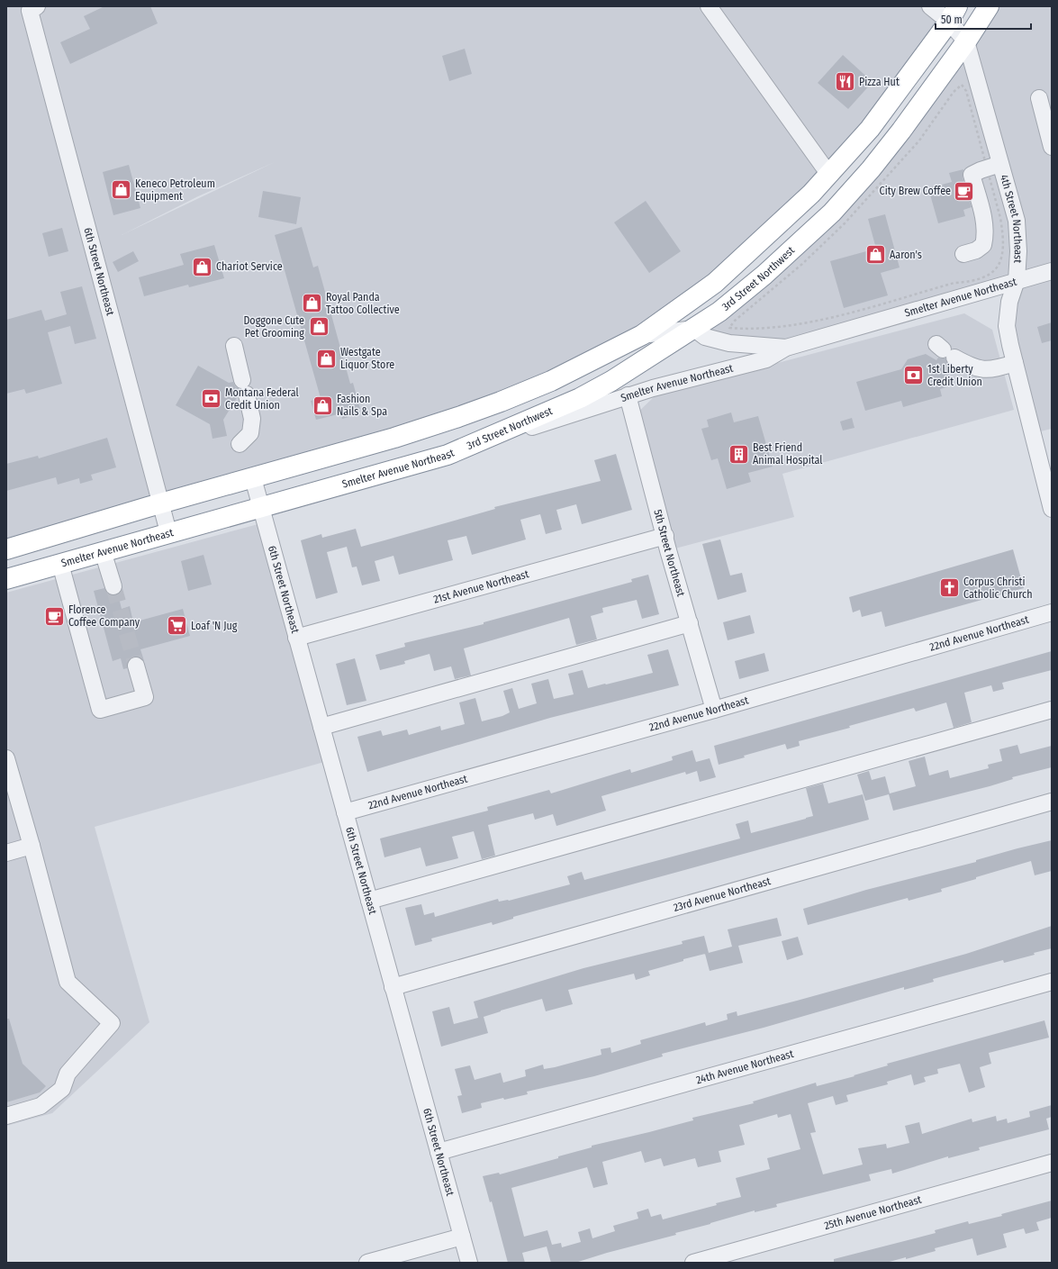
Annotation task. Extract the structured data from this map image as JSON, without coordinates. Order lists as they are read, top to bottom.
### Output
{
  "streets": {
    "highway": ["3rd Street Northwest", "Smelter Avenue Northeast"],
    "street": [
      "4th Street Northeast",
      "6th Street Northeast",
      "5th Street Northeast",
      "21st Avenue Northeast",
      "22nd Avenue Northeast",
      "23rd Avenue Northeast",
      "24th Avenue Northeast",
      "25th Avenue Northeast"
    ]
  },
  "crossings": [
    ["4th Street Northeast", "3rd Street Northwest"],
    ["4th Street Northeast", "Smelter Avenue Northeast"],
    ["6th Street Northeast", "Smelter Avenue Northeast"],
    ["6th Street Northeast", "21st Avenue Northeast"],
    ["6th Street Northeast", "22nd Avenue Northeast"],
    ["6th Street Northeast", "23rd Avenue Northeast"],
    ["6th Street Northeast", "24th Avenue Northeast"],
    ["3rd Street Northwest", "Smelter Avenue Northeast"],
    ["Smelter Avenue Northeast", "5th Street Northeast"],
    ["5th Street Northeast", "21st Avenue Northeast"],
    ["5th Street Northeast", "22nd Avenue Northeast"]
  ],
  "places": {
    "restaurant": ["Pizza Hut"],
    "shop": [
      "Keneco Petroleum Equipment",
      "Aaron's",
      "Chariot Service",
      "Royal Panda Tattoo Collective",
      "Doggone Cute Pet Grooming",
      "Westgate Liquor Store",
      "Fashion Nails & Spa"
    ],
    "cafe": ["City Brew Coffee", "Florence Coffee Company"],
    "bank": ["1st Liberty Credit Union", "Montana Federal Credit Union"],
    "building": ["Best Friend Animal Hospital"],
    "church": ["Corpus Christi Catholic Church"],
    "supermarket": ["Loaf 'N Jug"]
  },
  "scale_bar": "50 m"
}
